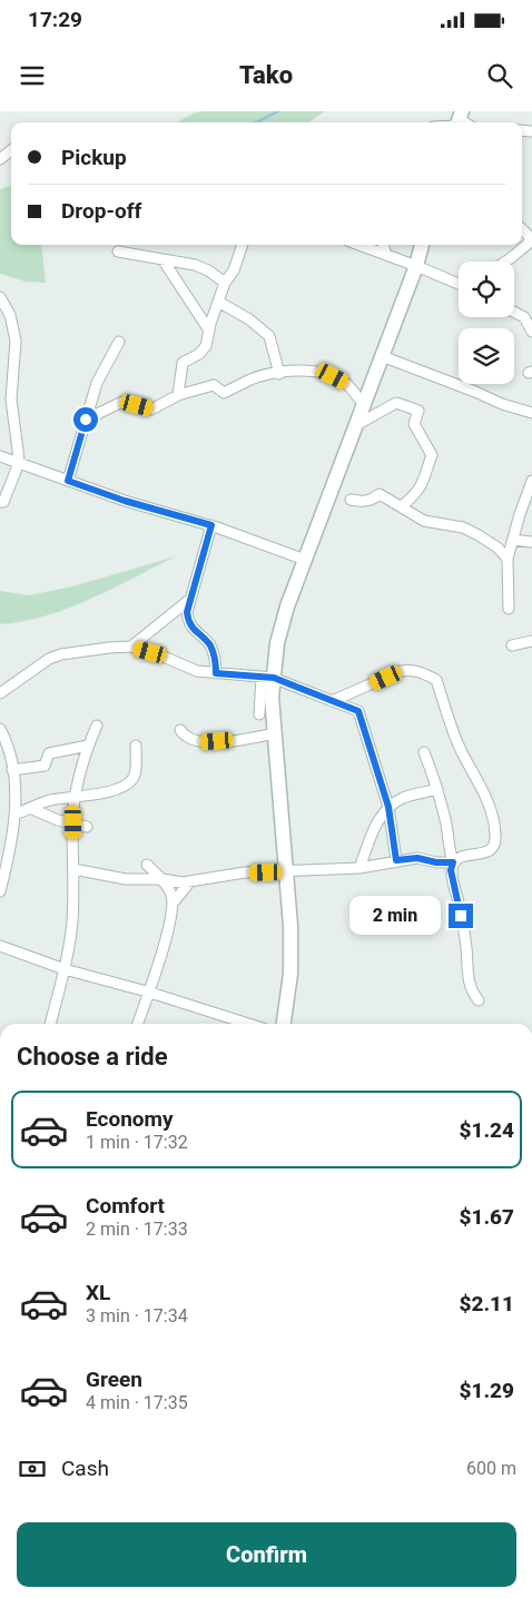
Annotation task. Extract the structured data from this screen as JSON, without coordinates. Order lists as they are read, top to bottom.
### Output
{
  "page": {
    "status": "17:29",
    "header": "Tako",
    "banner": ["Pickup", "Drop-off"],
    "bubble": "2 min",
    "heading": "Choose a ride",
    "list": [
      {
        "name": "Economy",
        "note": "1 min · 17:32",
        "value": "$1.24"
      },
      {
        "name": "Comfort",
        "note": "2 min · 17:33",
        "value": "$1.67"
      },
      {
        "name": "XL",
        "note": "3 min · 17:34",
        "value": "$2.11"
      },
      {
        "name": "Green",
        "note": "4 min · 17:35",
        "value": "$1.29"
      }
    ],
    "pay": ["Cash", "600 m"],
    "buttons": "Confirm"
  }
}
